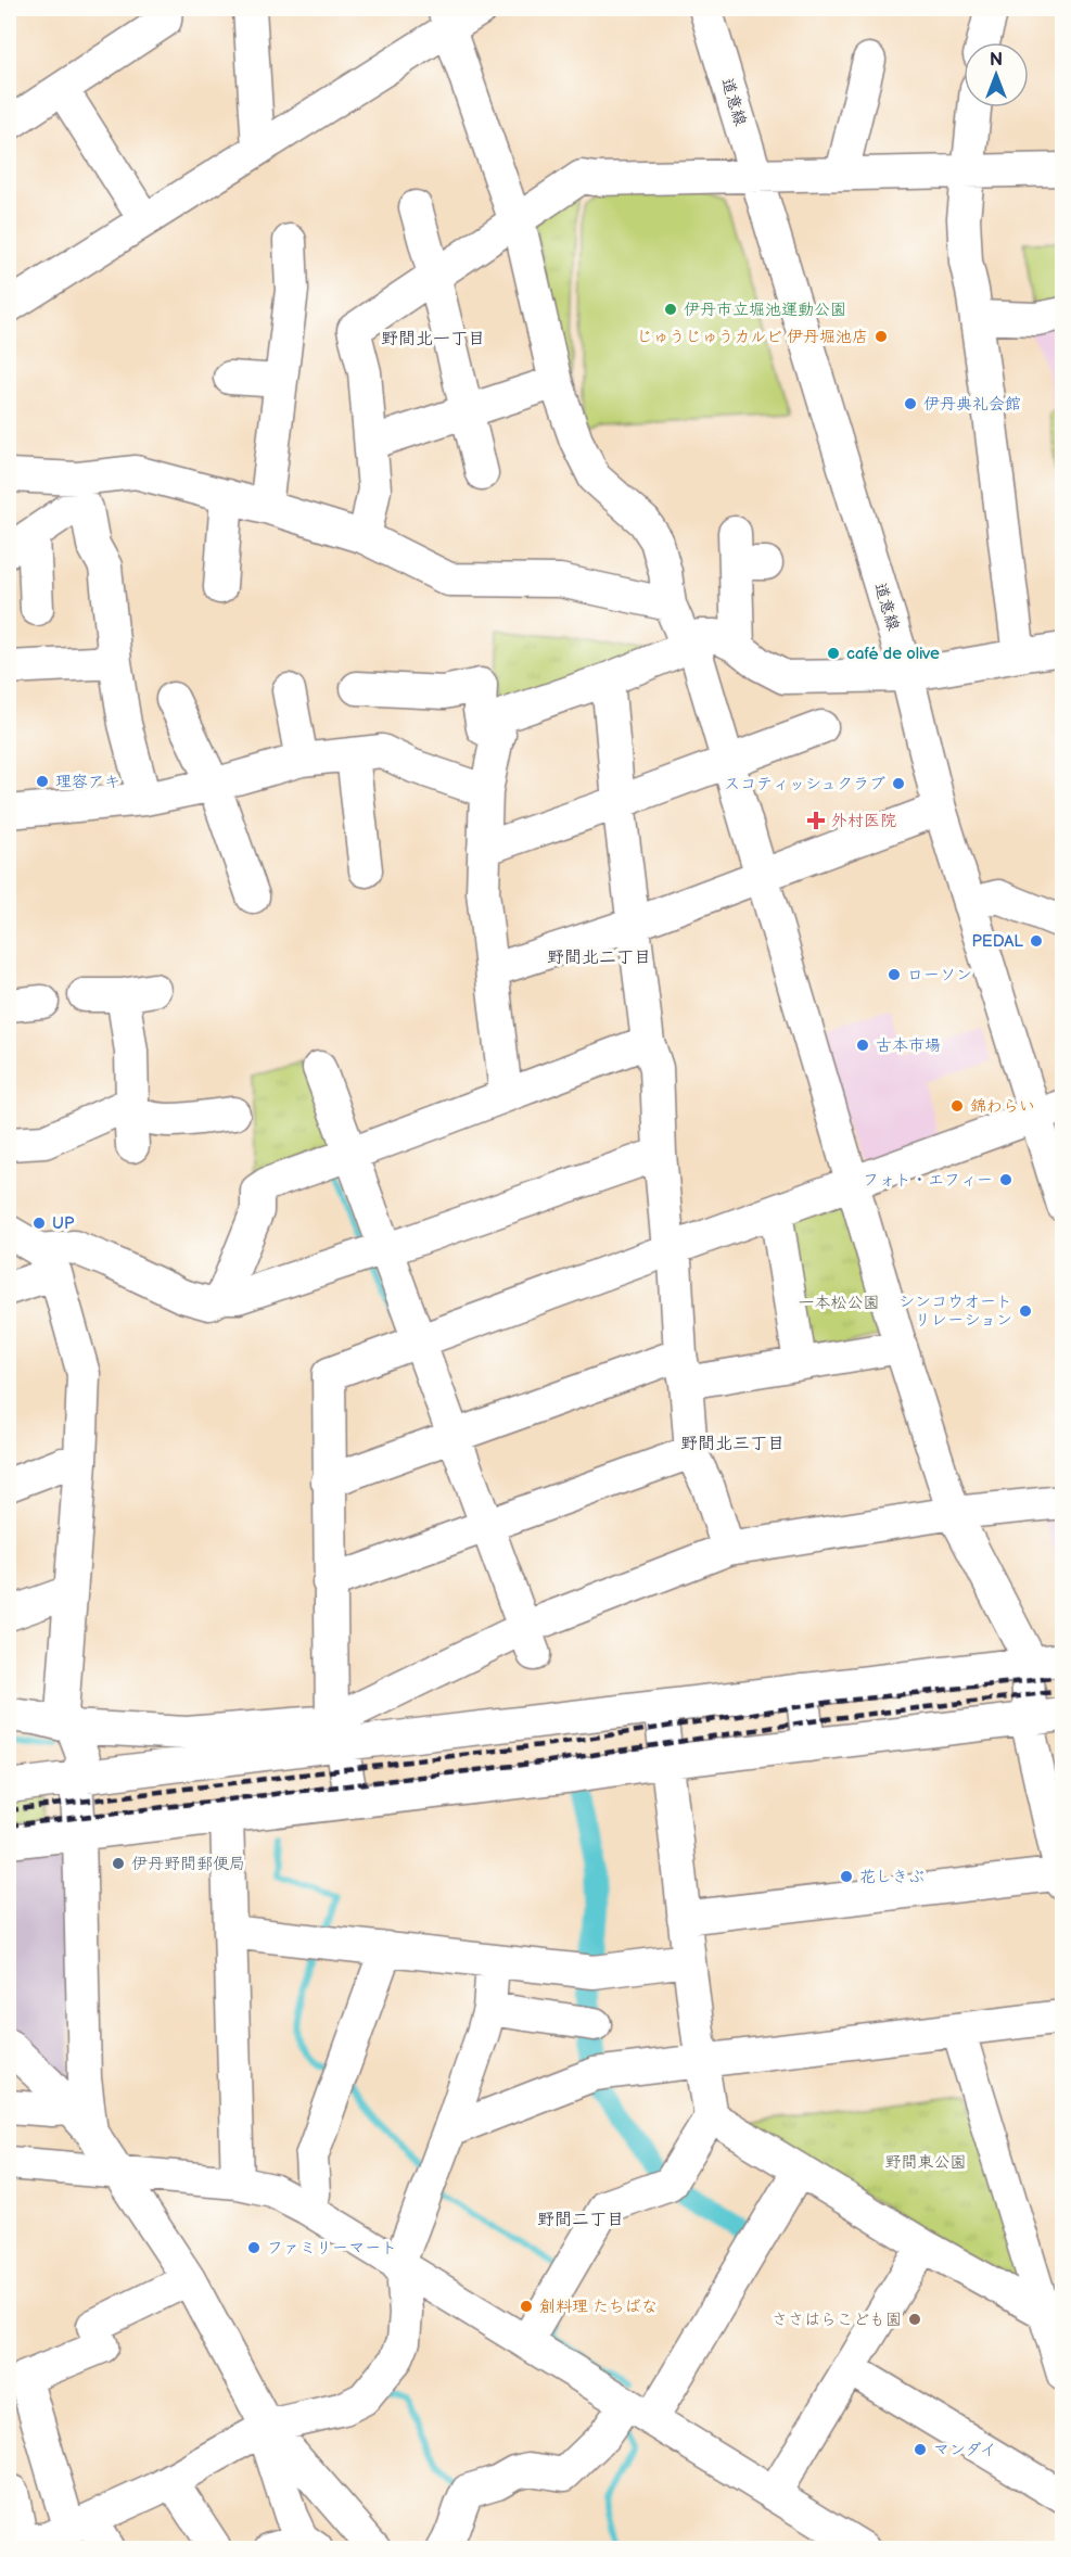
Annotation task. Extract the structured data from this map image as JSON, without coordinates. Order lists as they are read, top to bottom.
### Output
{
  "streets": {
    "street": ["道意線"]
  },
  "districts": [
    "野間北一丁目",
    "野間北二丁目",
    "野間北三丁目",
    "野間二丁目"
  ],
  "parks": ["一本松公園", "野間東公園"],
  "places": {
    "other": [
      "伊丹市立堀池運動公園",
      "じゅうじゅうカルビ 伊丹堀池店",
      "伊丹典礼会館",
      "café de olive",
      "理容アキ",
      "スコティッシュクラブ",
      "PEDAL",
      "ローソン",
      "古本市場",
      "錦わらい",
      "フォト・エフィー",
      "UP",
      "シンコウオート リレーション",
      "伊丹野間郵便局",
      "花しきぶ",
      "ファミリーマート",
      "創料理 たちばな",
      "ささはらこども園",
      "マンダイ"
    ],
    "health": ["外村医院"]
  },
  "north": "top"
}
